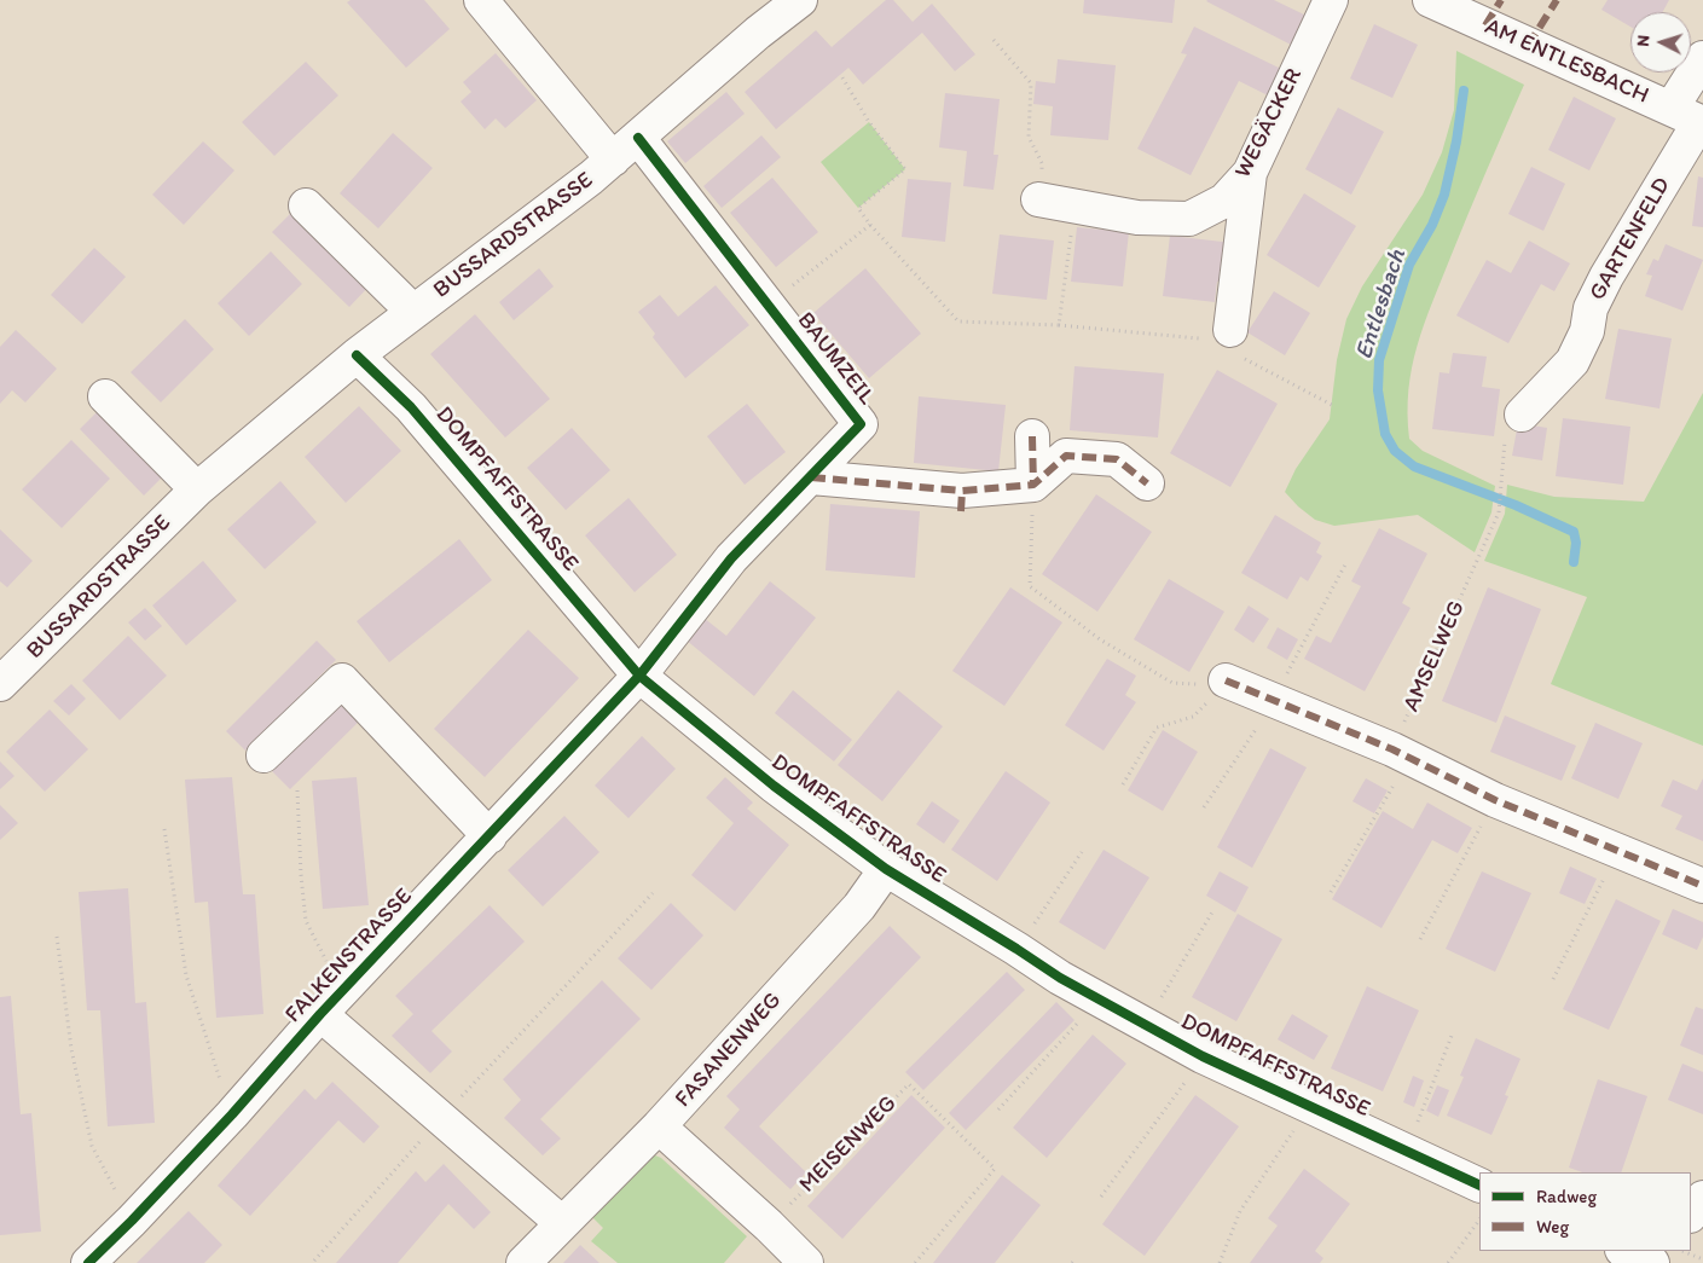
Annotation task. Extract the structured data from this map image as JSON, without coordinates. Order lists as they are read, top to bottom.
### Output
{
  "streets": {
    "street": [
      "AM ENTLESBACH",
      "WEGÄCKER",
      "BUSSARDSTRASSE",
      "GARTENFELD",
      "BAUMZEIL",
      "DOMPFAFFSTRASSE",
      "FALKENSTRASSE",
      "FASANENWEG"
    ],
    "path": ["AMSELWEG", "MEISENWEG"]
  },
  "crossings": [
    ["AM ENTLESBACH", "GARTENFELD"],
    ["BUSSARDSTRASSE", "BAUMZEIL"],
    ["BUSSARDSTRASSE", "DOMPFAFFSTRASSE"],
    ["GARTENFELD", "AMSELWEG"],
    ["BAUMZEIL", "DOMPFAFFSTRASSE"],
    ["BAUMZEIL", "FALKENSTRASSE"],
    ["DOMPFAFFSTRASSE", "FALKENSTRASSE"],
    ["DOMPFAFFSTRASSE", "FASANENWEG"]
  ],
  "water": ["Entlesbach"],
  "legend": ["Radweg", "Weg"],
  "north": "left"
}
